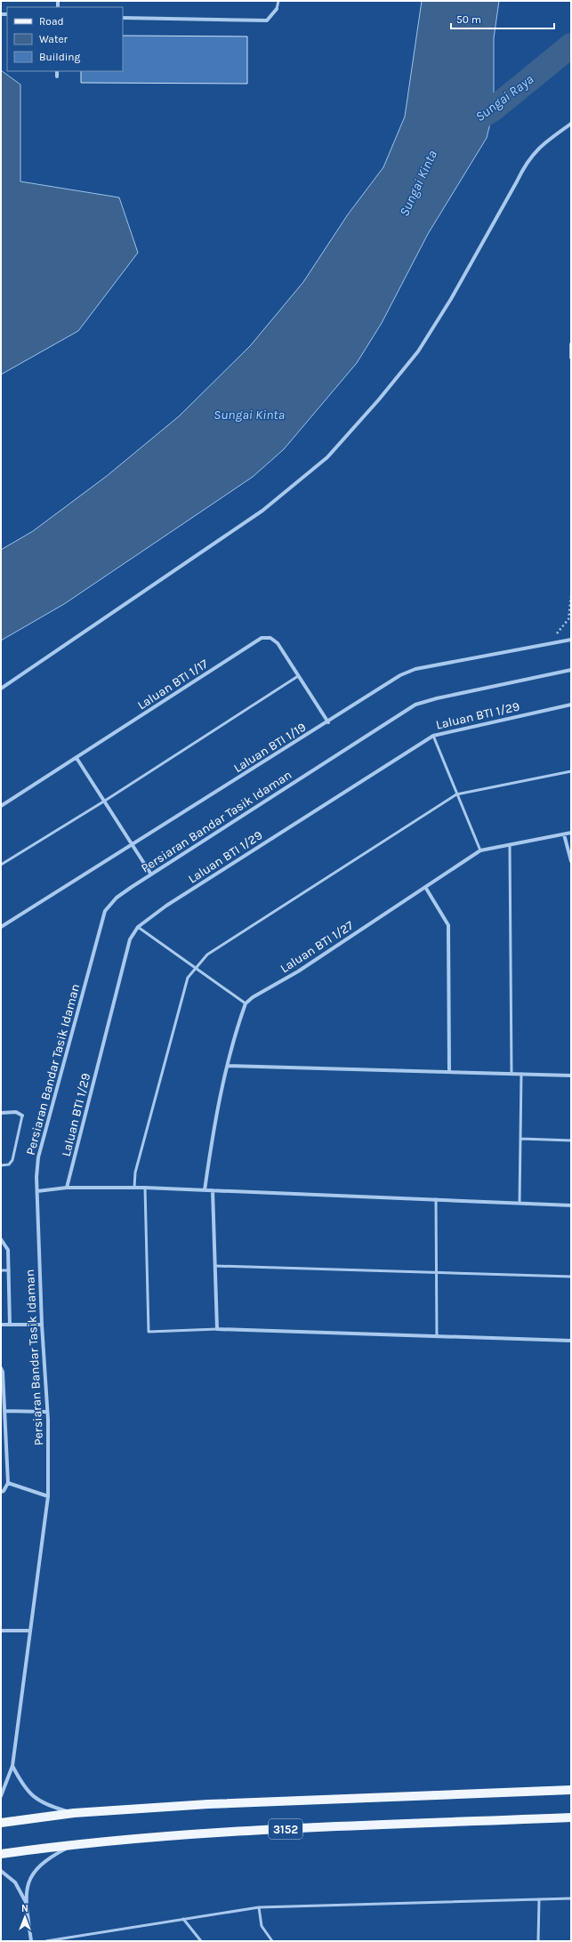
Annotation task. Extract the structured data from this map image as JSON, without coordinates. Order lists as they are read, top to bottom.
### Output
{
  "streets": {
    "main road": ["3152"],
    "street": [
      "Laluan BTI 1/17",
      "Laluan BTI 1/29",
      "Laluan BTI 1/19",
      "Persiaran Bandar Tasik Idaman",
      "Laluan BTI 1/27"
    ]
  },
  "crossings": [
    ["Laluan BTI 1/17", "Laluan BTI 1/19"]
  ],
  "water": ["Sungai Raya", "Sungai Kinta"],
  "legend": ["Road", "Water", "Building"],
  "scale_bar": "50 m",
  "north": "top"
}
